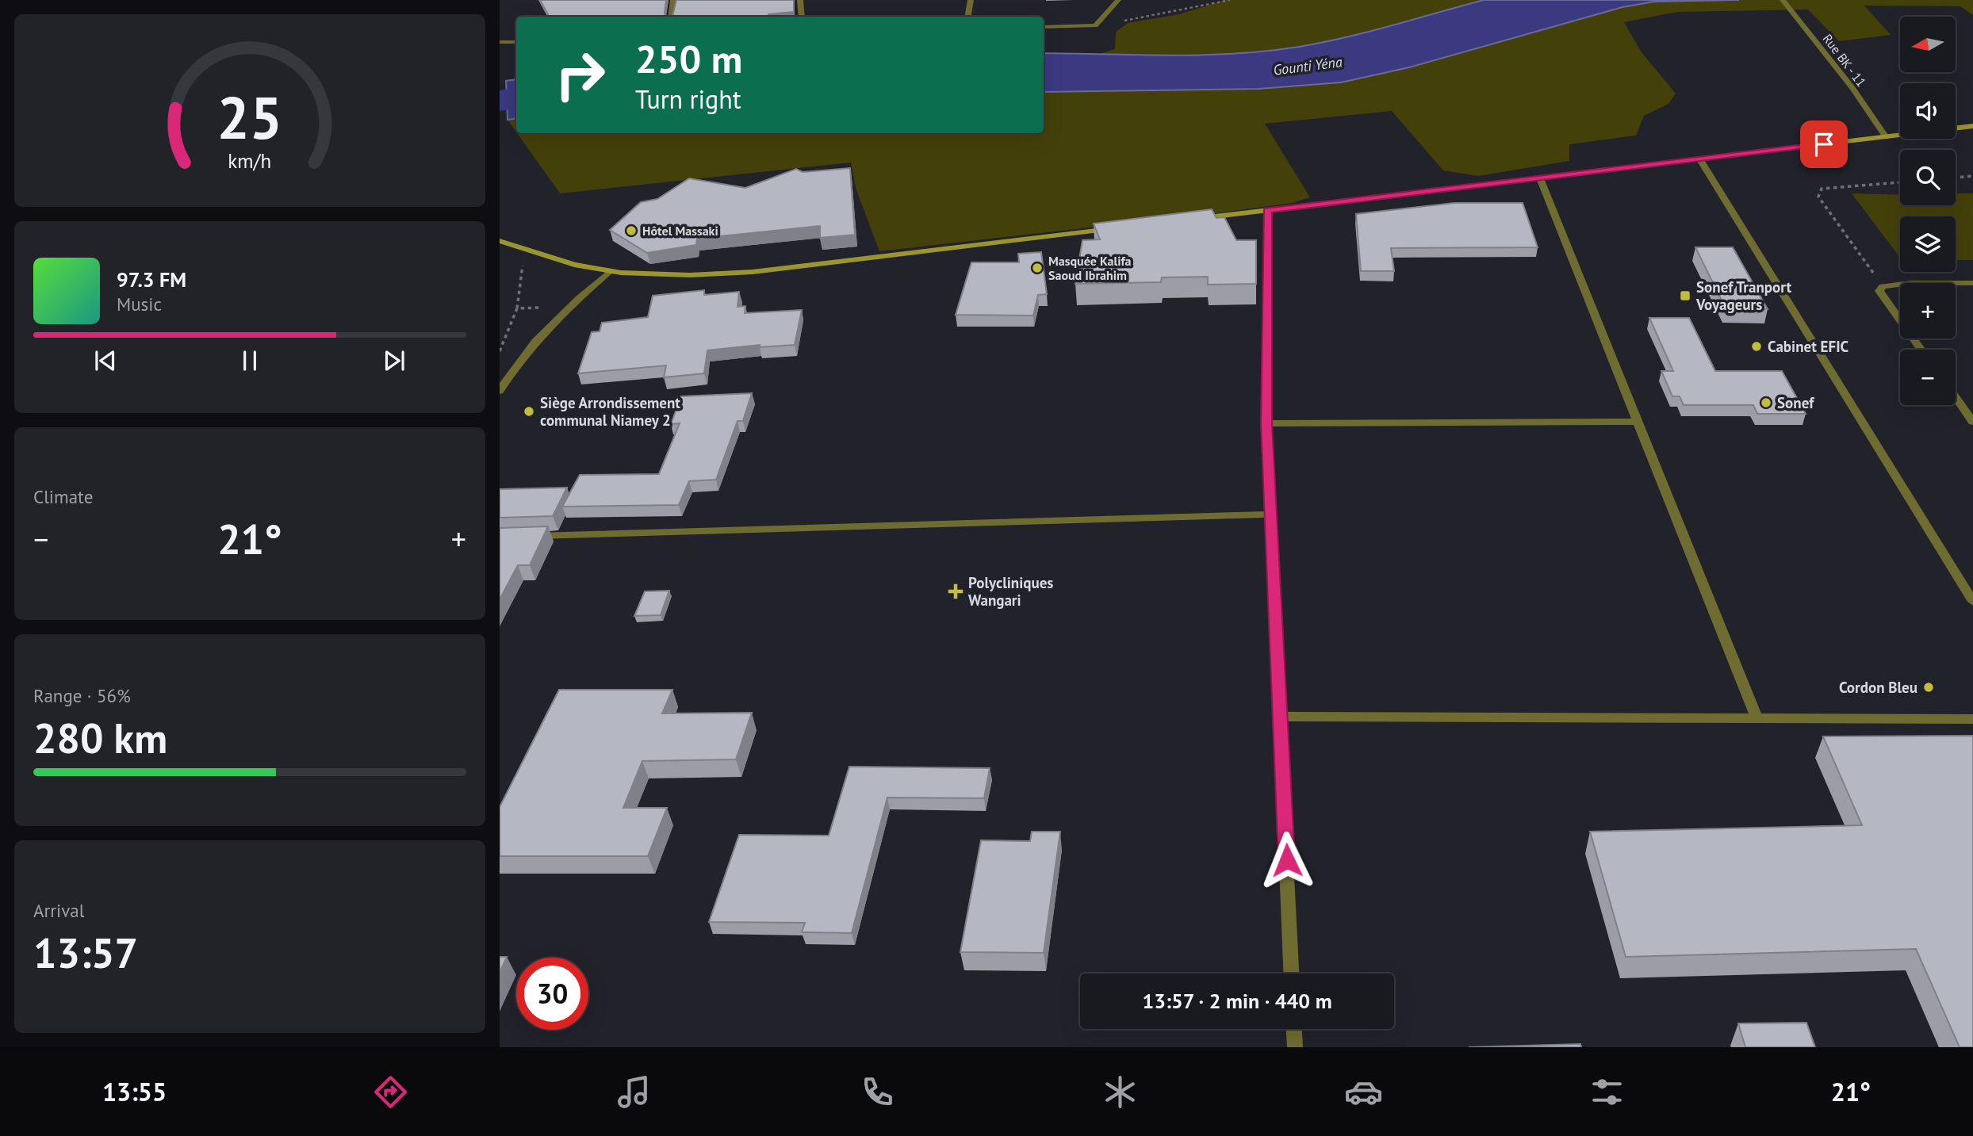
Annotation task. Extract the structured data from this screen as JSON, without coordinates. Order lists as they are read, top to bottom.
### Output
{
  "streets": {
    "street": ["Rue BK - 11"]
  },
  "water": ["Gounti Yéna"],
  "places": {
    "other": [
      "Hôtel Massaki",
      "Masquée Kalifa Saoud Ibrahim",
      "Cabinet EFIC",
      "Sonef",
      "Siège Arrondissement communal Niamey 2",
      "Cordon Bleu"
    ],
    "transit": ["Sonef Tranport Voyageurs"],
    "health": ["Polycliniques Wangari"]
  },
  "north": "left",
  "page": {
    "map_buttons": ["+", "−"],
    "turn": ["250 m", "Turn right"],
    "song": ["97.3 FM", "Music"],
    "tile": [
      "Climate",
      ["Range · 56%", "280 km"],
      ["Arrival", "13:57"]
    ],
    "heat": ["−", "21°", "+"],
    "limit": "30",
    "trip": "13:57 · 2 min · 440 m",
    "tabs": ["13:55", "21°"],
    "gauge": ["25", "km/h"]
  }
}
